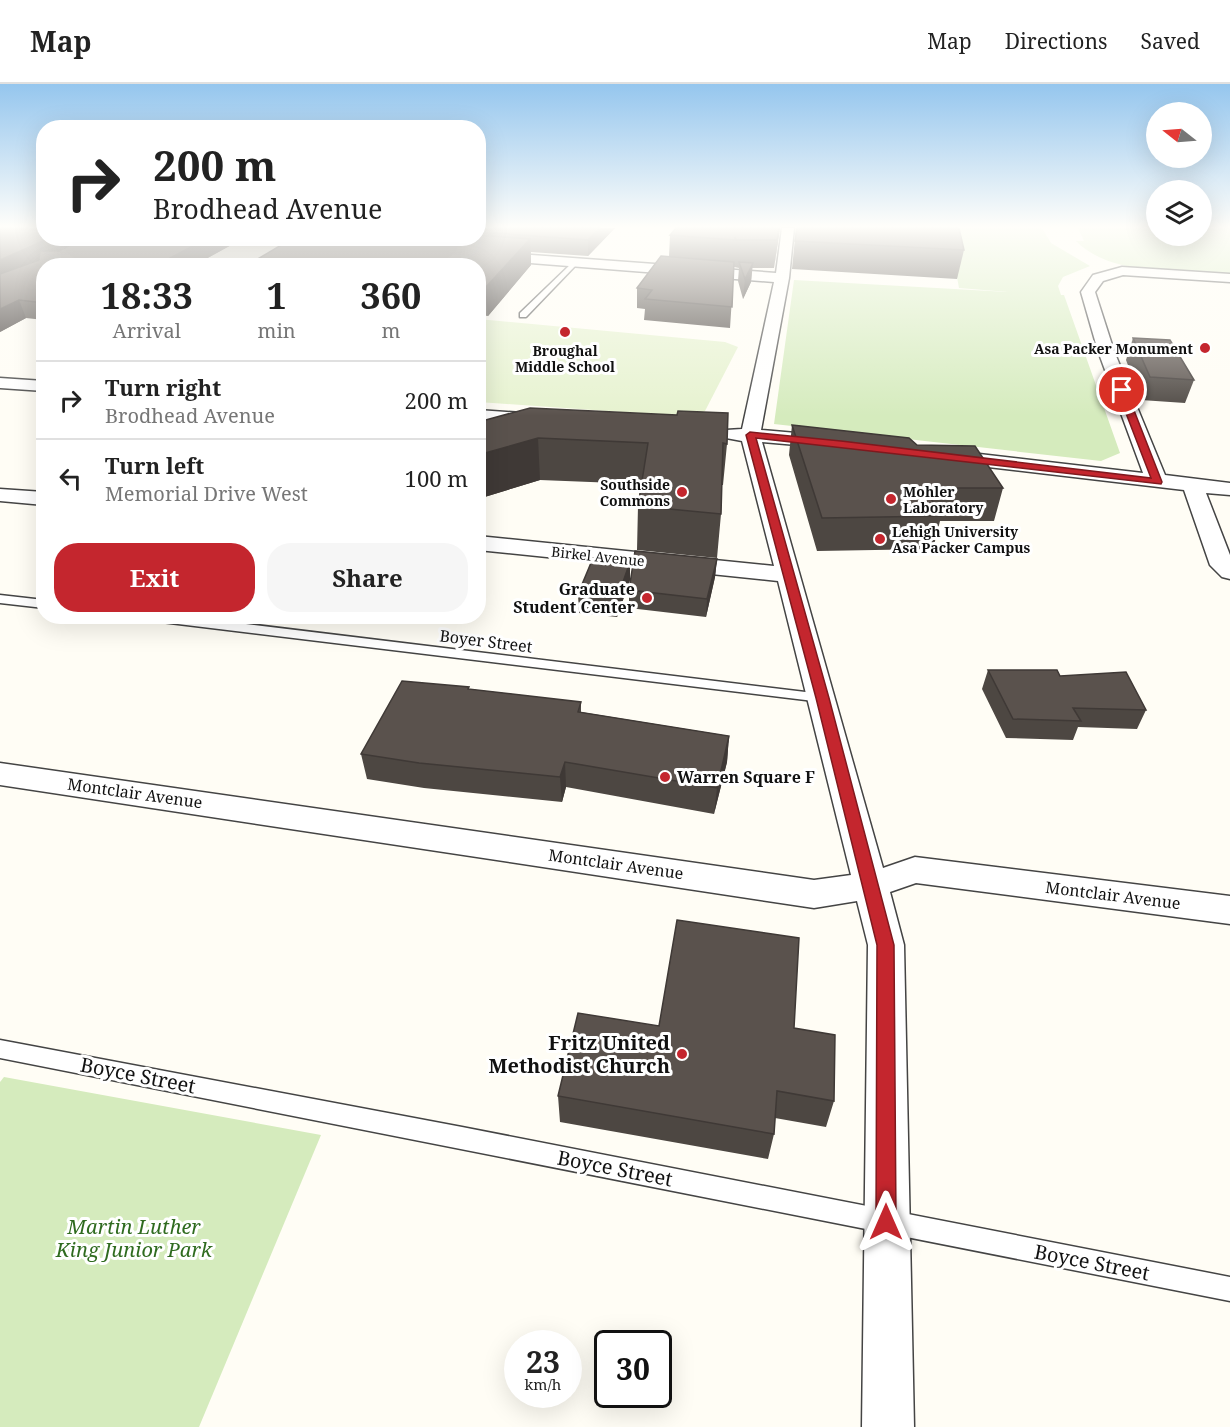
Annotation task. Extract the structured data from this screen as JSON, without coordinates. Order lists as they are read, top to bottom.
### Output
{
  "streets": {
    "street": ["Birkel Avenue", "Montclair Avenue"],
    "lane": ["Boyer Street", "Boyce Street"]
  },
  "parks": ["Martin Luther King Junior Park"],
  "places": [
    "Broughal Middle School",
    "Asa Packer Monument",
    "Southside Commons",
    "Mohler Laboratory",
    "Lehigh University Asa Packer Campus",
    "Graduate Student Center",
    "Warren Square F",
    "Fritz United Methodist Church"
  ],
  "north": "left",
  "page": {
    "header": "Map",
    "nav": ["Map", "Directions", "Saved"],
    "turn": ["200 m", "Brodhead Avenue"],
    "eta": [
      "18:33",
      "Arrival",
      "1",
      "min",
      "360",
      "m"
    ],
    "list": [
      {
        "name": "Turn right",
        "note": "Brodhead Avenue",
        "value": "200 m"
      },
      {
        "name": "Turn left",
        "note": "Memorial Drive West",
        "value": "100 m"
      }
    ],
    "buttons": ["Exit", "Share"],
    "speed": "23 km/h",
    "limit": "30"
  }
}
